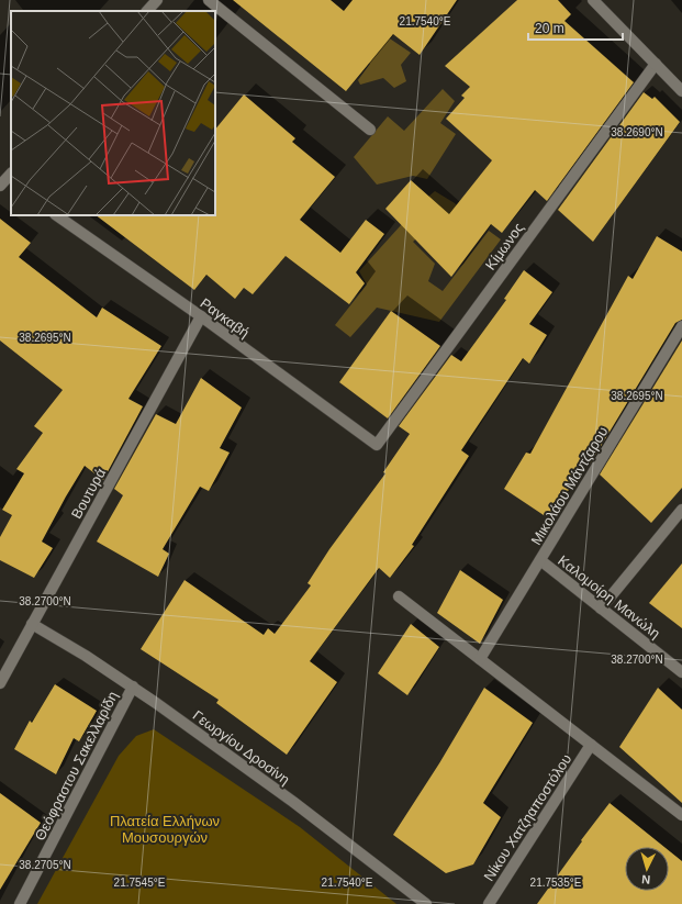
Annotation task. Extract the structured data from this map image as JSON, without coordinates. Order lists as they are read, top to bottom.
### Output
{
  "streets": {
    "street": [
      "Κίμωνος",
      "Ραγκαβή",
      "Μικολάου Μάντζαρου",
      "Βουτυρά",
      "Καλομοίρη Μανώλη",
      "Γεωργίου Δροσίνη",
      "Θεόφραστου Σακελλαρίδη",
      "Νίκου Χατζηαποστόλου"
    ]
  },
  "crossings": [
    ["Κίμωνος", "Ραγκαβή"],
    ["Ραγκαβή", "Βουτυρά"],
    ["Μικολάου Μάντζαρου", "Καλομοίρη Μανώλη"],
    ["Βουτυρά", "Γεωργίου Δροσίνη"],
    ["Γεωργίου Δροσίνη", "Θεόφραστου Σακελλαρίδη"]
  ],
  "parks": ["Πλατεία Ελλήνων Μουσουργών"],
  "scale_bar": "20 m",
  "north": "bottom",
  "coordinates": [
    "21.7540°E",
    "38.2690°N",
    "38.2695°N",
    "38.2700°N",
    "38.2705°N",
    "21.7545°E",
    "21.7535°E"
  ]
}
